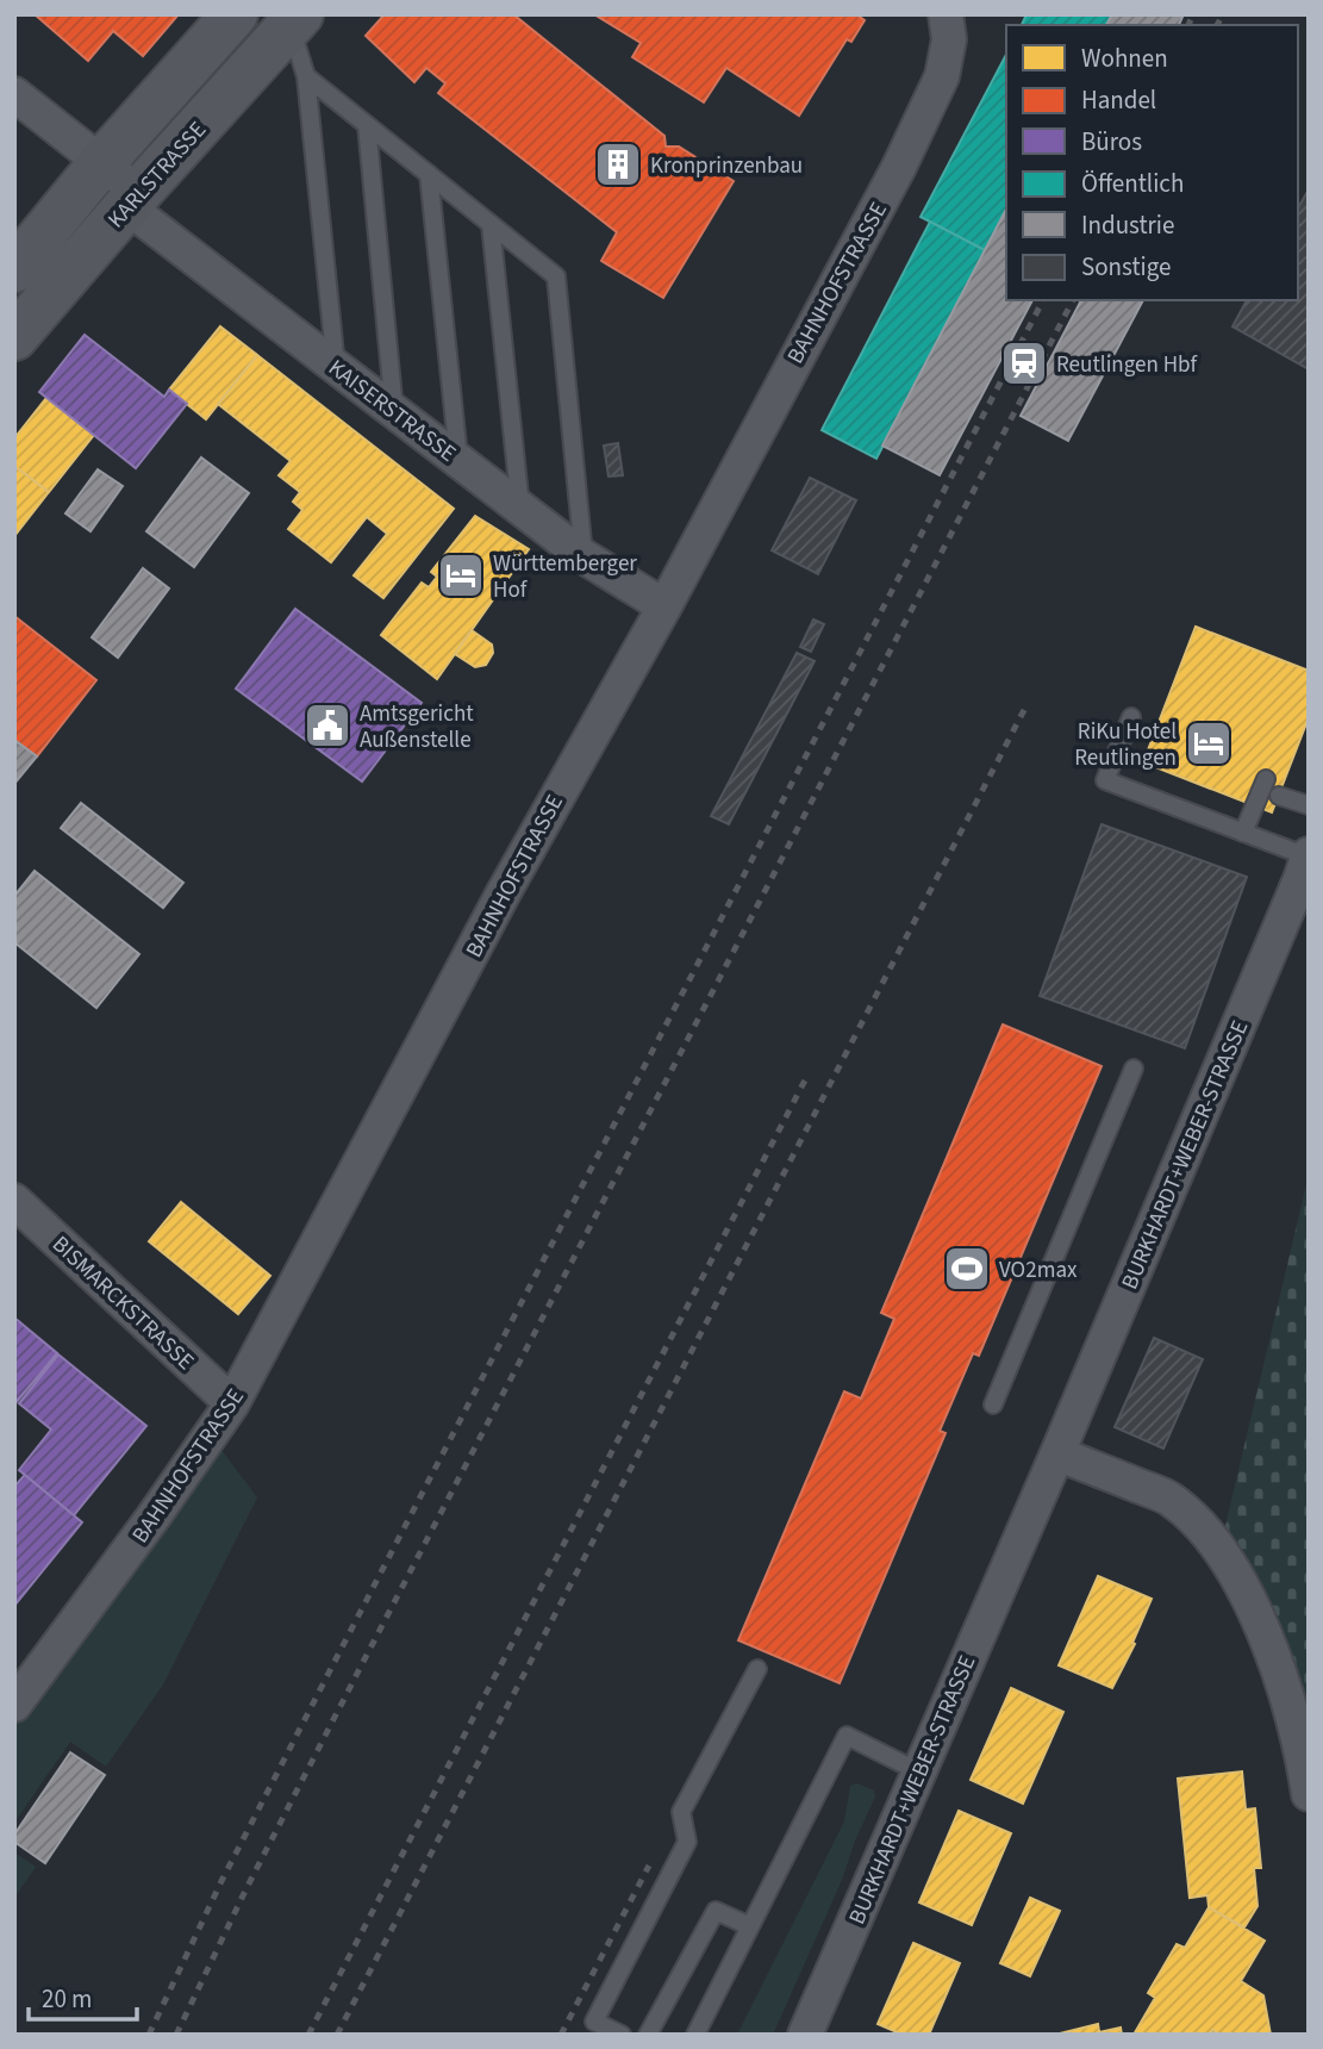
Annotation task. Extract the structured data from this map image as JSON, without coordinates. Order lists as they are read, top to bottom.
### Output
{
  "streets": {
    "main road": ["KARLSTRASSE"],
    "street": [
      "BAHNHOFSTRASSE",
      "KAISERSTRASSE",
      "BURKHARDT+WEBER-STRASSE",
      "BISMARCKSTRASSE"
    ]
  },
  "crossings": [
    ["KARLSTRASSE", "KAISERSTRASSE"],
    ["BAHNHOFSTRASSE", "KAISERSTRASSE"],
    ["BAHNHOFSTRASSE", "BISMARCKSTRASSE"]
  ],
  "places": {
    "building": ["Kronprinzenbau"],
    "station": ["Reutlingen Hbf"],
    "hotel": ["Württemberger Hof", "RiKu Hotel Reutlingen"],
    "public building": ["Amtsgericht Außenstelle"],
    "sports": ["VO2max"]
  },
  "legend": [
    "Wohnen",
    "Handel",
    "Büros",
    "Öffentlich",
    "Industrie",
    "Sonstige"
  ],
  "scale_bar": "20 m"
}
